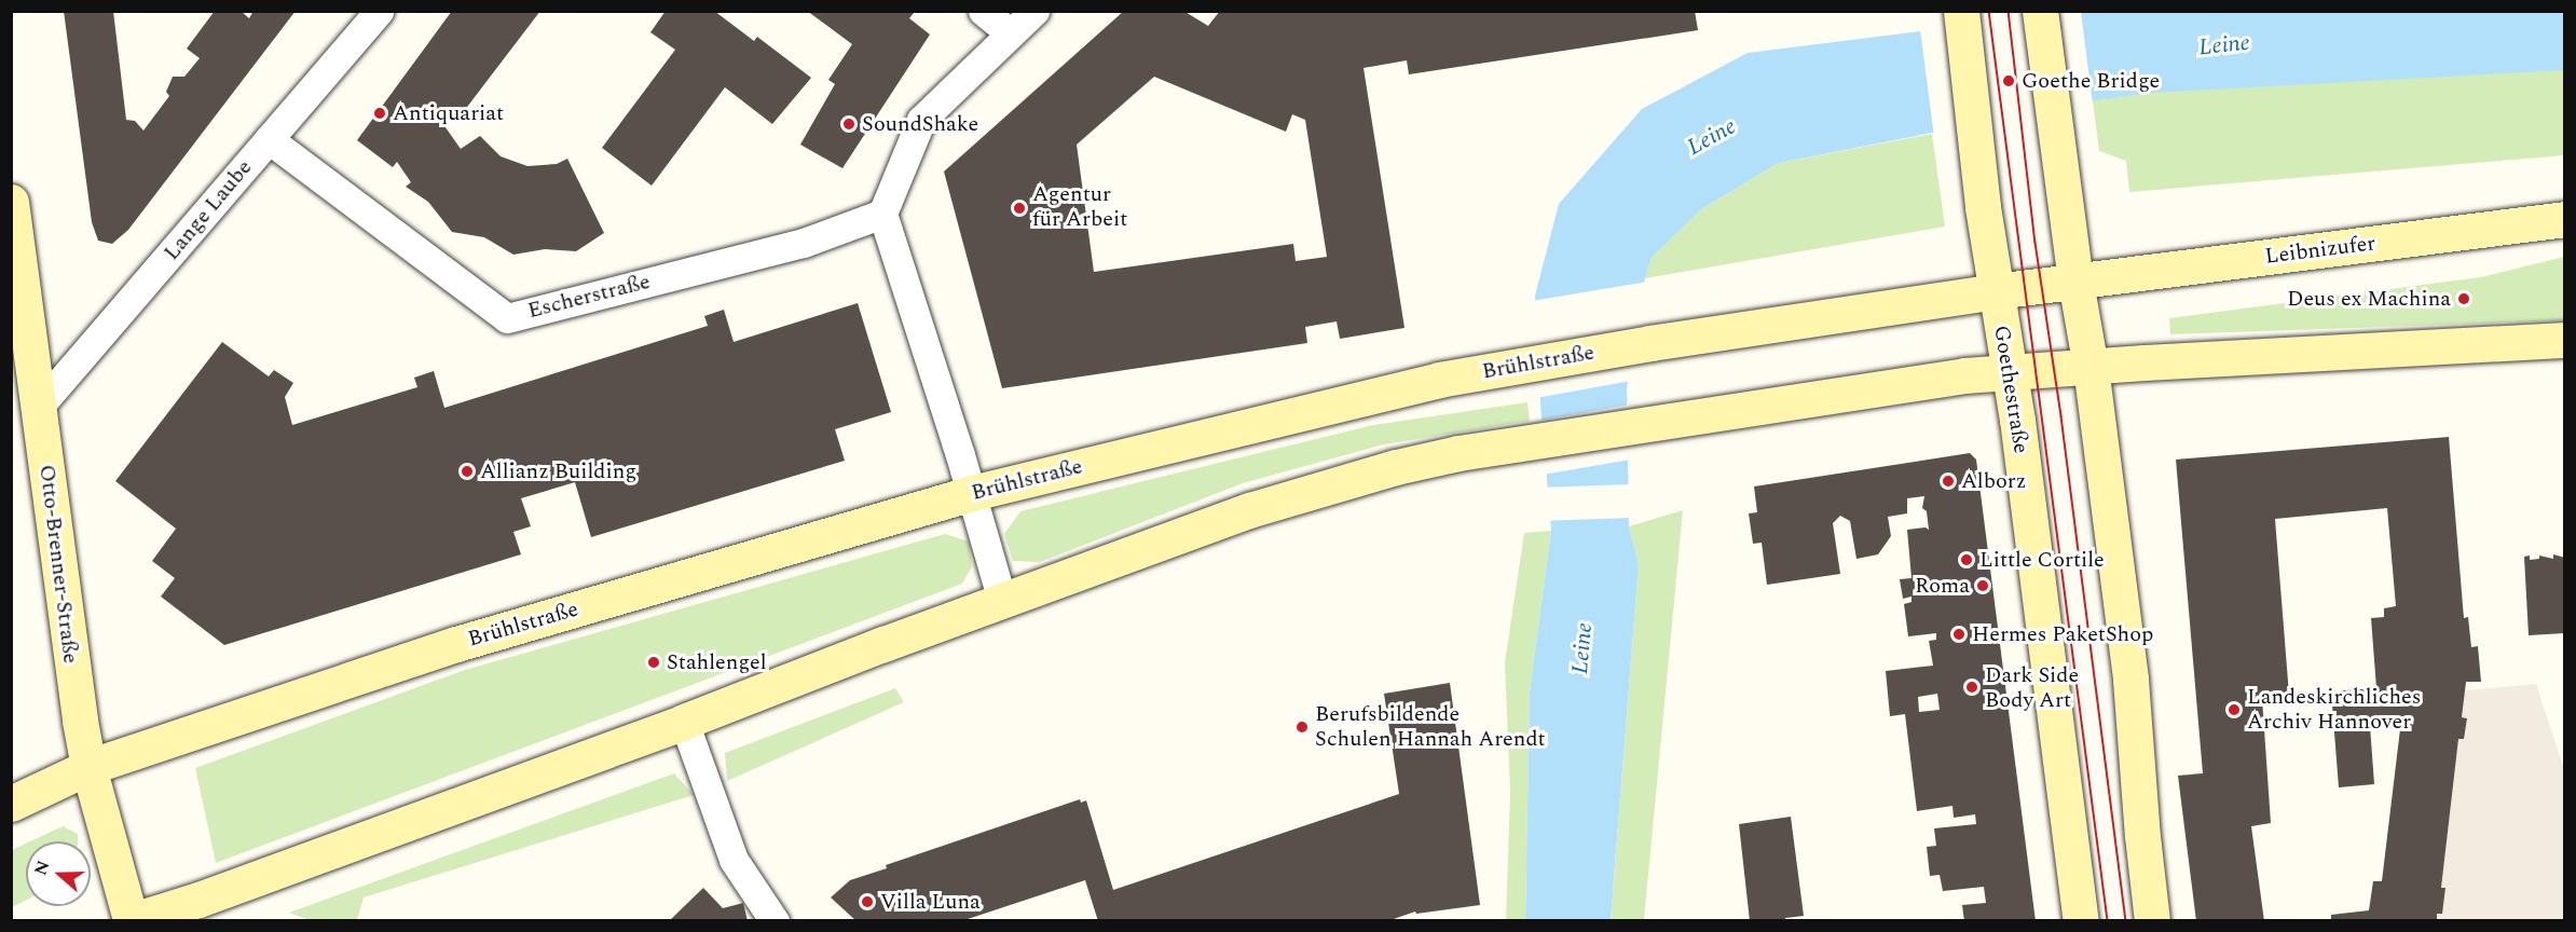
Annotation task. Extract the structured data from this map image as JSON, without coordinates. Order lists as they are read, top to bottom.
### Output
{
  "streets": {
    "main road": [
      "Leibnizufer",
      "Brühlstraße",
      "Goethestraße",
      "Otto-Brenner-Straße"
    ],
    "street": ["Lange Laube", "Escherstraße"]
  },
  "crossings": [
    ["Lange Laube", "Escherstraße"],
    ["Lange Laube", "Otto-Brenner-Straße"],
    ["Leibnizufer", "Brühlstraße"],
    ["Brühlstraße", "Goethestraße"],
    ["Brühlstraße", "Otto-Brenner-Straße"]
  ],
  "water": ["Leine"],
  "places": [
    "Goethe Bridge",
    "Antiquariat",
    "SoundShake",
    "Agentur für Arbeit",
    "Deus ex Machina",
    "Allianz Building",
    "Alborz",
    "Little Cortile",
    "Roma",
    "Hermes PaketShop",
    "Stahlengel",
    "Dark Side Body Art",
    "Landeskirchliches Archiv Hannover",
    "Berufsbildende Schulen Hannah Arendt",
    "Villa Luna"
  ],
  "north": "left"
}
